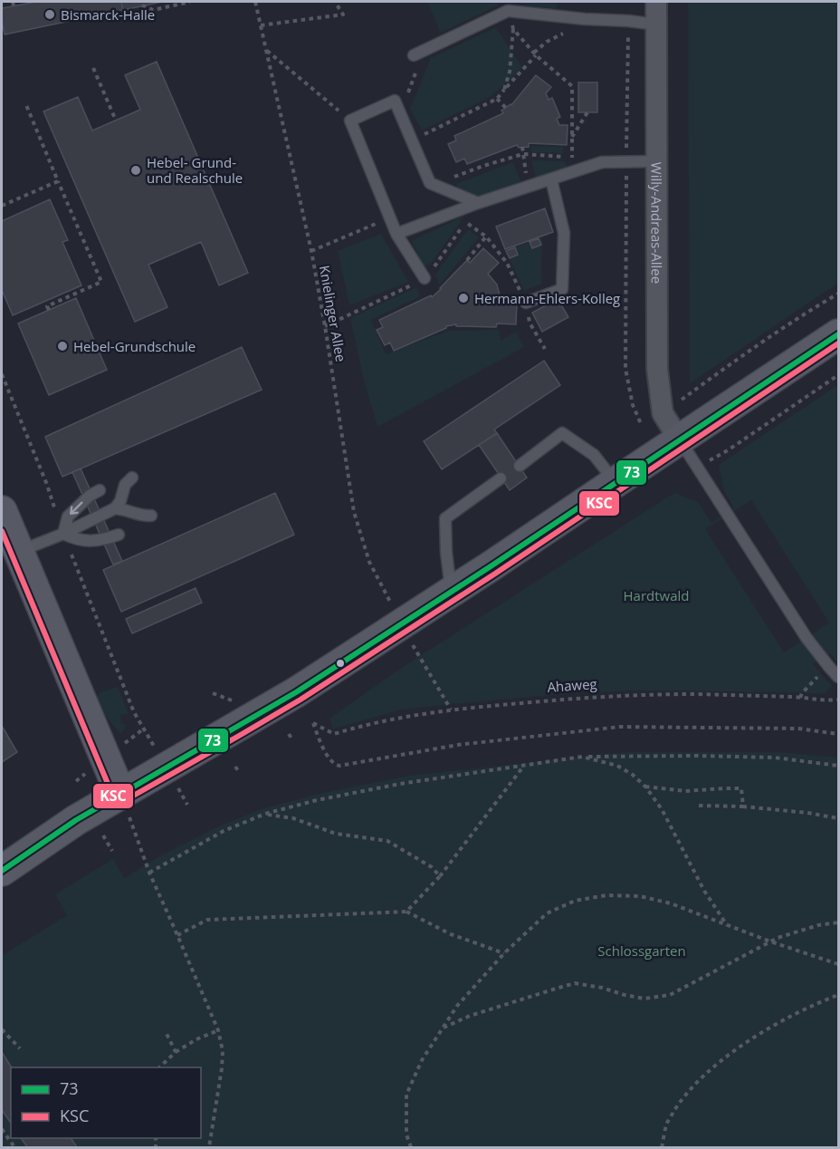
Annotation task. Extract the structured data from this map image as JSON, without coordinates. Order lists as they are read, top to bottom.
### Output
{
  "streets": {
    "street": ["Willy-Andreas-Allee"],
    "path": ["Knielinger Allee", "Ahaweg"]
  },
  "crossings": [
    ["Knielinger Allee", "Ahaweg"]
  ],
  "parks": ["Hardtwald", "Schlossgarten"],
  "places": [
    "Bismarck-Halle",
    "Hebel- Grund- und Realschule",
    "Hermann-Ehlers-Kolleg",
    "Hebel-Grundschule"
  ],
  "lines": ["transit line 73", "transit line KSC"],
  "legend": ["73", "KSC"]
}
